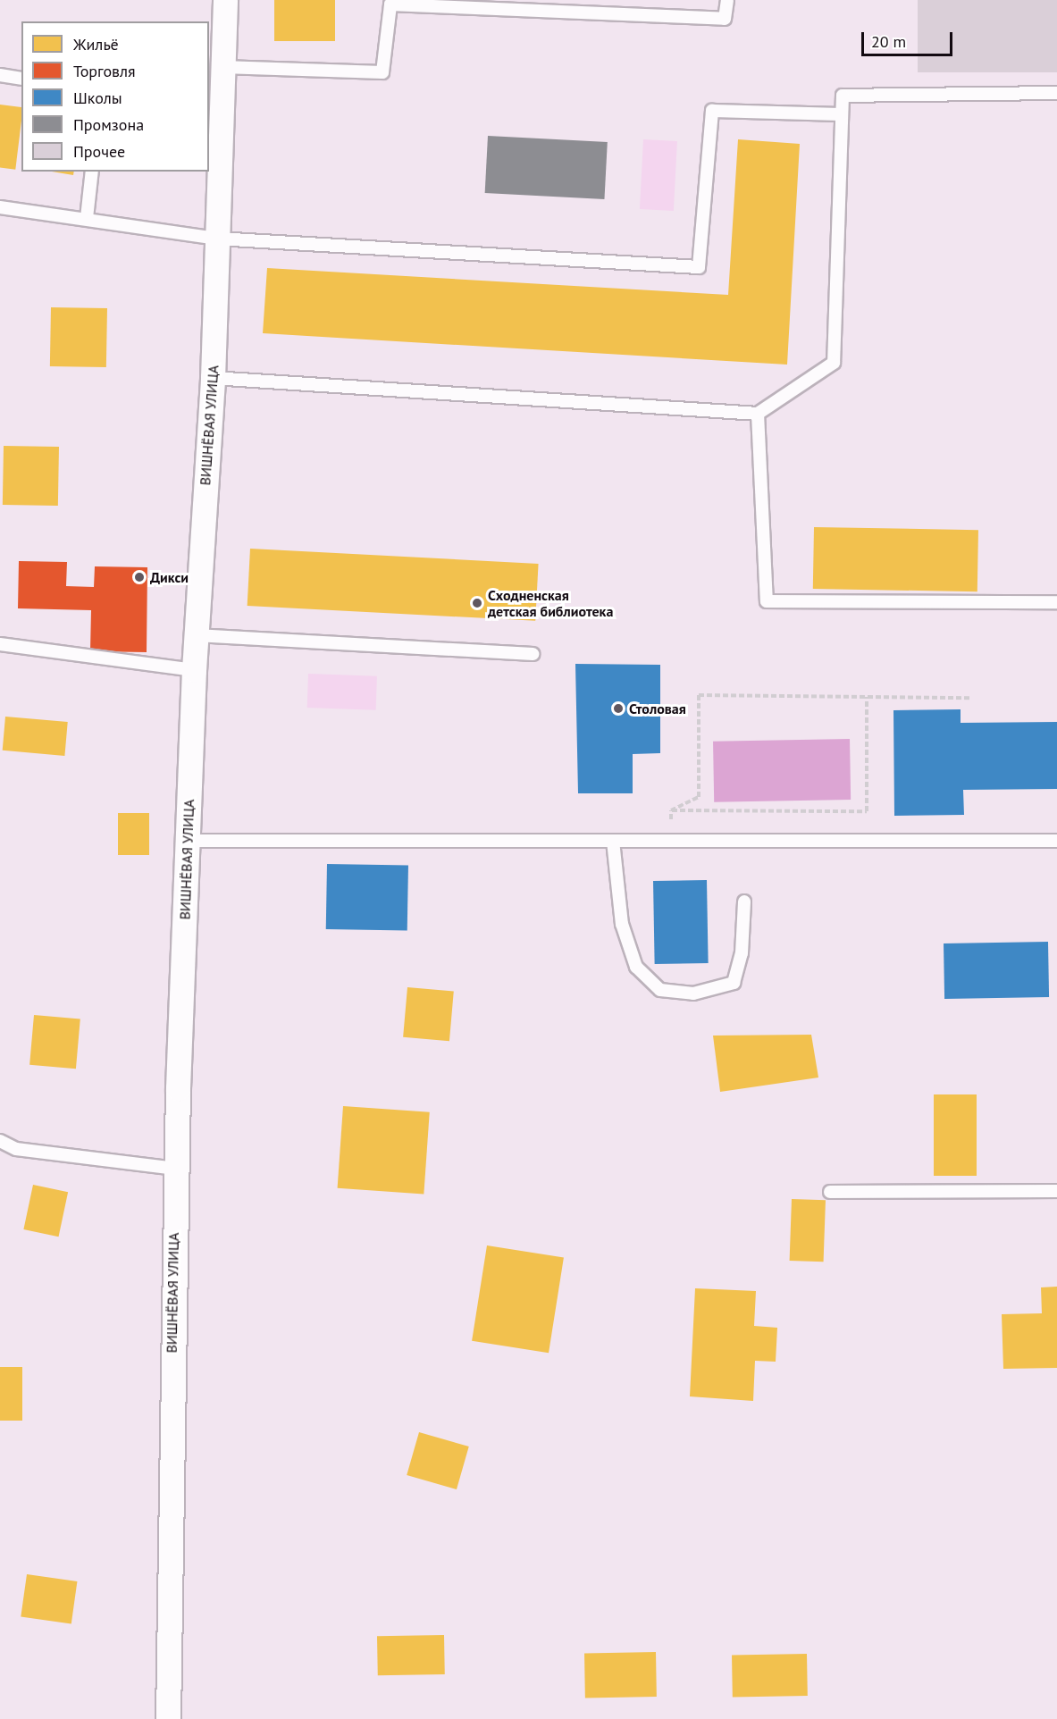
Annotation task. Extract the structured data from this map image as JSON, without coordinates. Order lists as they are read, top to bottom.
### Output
{
  "streets": {
    "street": ["ВИШНЁВАЯ УЛИЦА"]
  },
  "places": ["Дикси", "Сходненская детская библиотека", "Столовая"],
  "legend": [
    "Жильё",
    "Торговля",
    "Школы",
    "Промзона",
    "Прочее"
  ],
  "scale_bar": "20 m"
}
